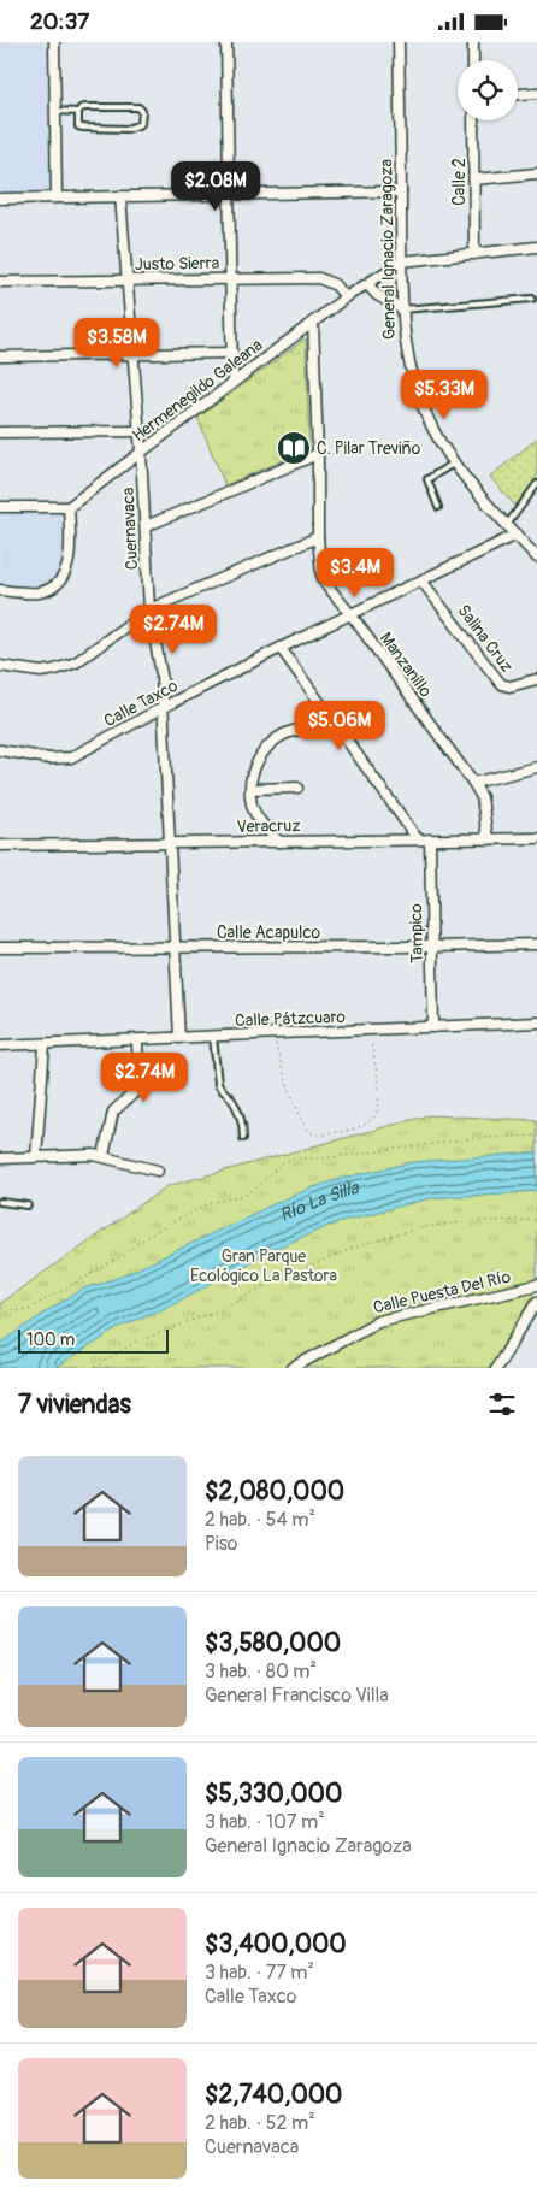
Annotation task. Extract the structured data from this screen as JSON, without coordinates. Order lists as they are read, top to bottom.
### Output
{
  "streets": {
    "street": [
      "Calle 2",
      "General Ignacio Zaragoza",
      "Justo Sierra",
      "Hermenegildo Galeana",
      "Cuernavaca",
      "Salina Cruz",
      "Manzanillo",
      "Calle Taxco",
      "Veracruz",
      "Calle Acapulco",
      "Tampico",
      "Calle Pátzcuaro",
      "Calle Puesta Del Río"
    ]
  },
  "crossings": [
    ["General Ignacio Zaragoza", "Hermenegildo Galeana"],
    ["General Ignacio Zaragoza", "Calle Taxco"],
    ["Justo Sierra", "Hermenegildo Galeana"],
    ["Justo Sierra", "Cuernavaca"],
    ["Hermenegildo Galeana", "Cuernavaca"],
    ["Hermenegildo Galeana", "Manzanillo"],
    ["Cuernavaca", "Calle Taxco"],
    ["Cuernavaca", "Veracruz"],
    ["Cuernavaca", "Calle Acapulco"],
    ["Cuernavaca", "Calle Pátzcuaro"],
    ["Salina Cruz", "Calle Taxco"],
    ["Manzanillo", "Calle Taxco"],
    ["Manzanillo", "Veracruz"],
    ["Veracruz", "Tampico"],
    ["Calle Acapulco", "Tampico"],
    ["Tampico", "Calle Pátzcuaro"]
  ],
  "water": ["Río La Silla"],
  "parks": ["Gran Parque Ecológico La Pastora"],
  "places": {
    "library": ["C. Pilar Treviño"]
  },
  "scale_bar": "100 m",
  "page": {
    "status": "20:37",
    "price": [
      "$2.08M",
      "$3.58M",
      "$5.33M",
      "$3.4M",
      "$2.74M",
      "$5.06M",
      "$2.74M"
    ],
    "scale": "100 m",
    "heading": "7 viviendas",
    "list": [
      {
        "name": "$2,080,000",
        "note": "2 hab. · 54 m² · Piso"
      },
      {
        "name": "$3,580,000",
        "note": "3 hab. · 80 m² · General Francisco Villa"
      },
      {
        "name": "$5,330,000",
        "note": "3 hab. · 107 m² · General Ignacio Zaragoza"
      },
      {
        "name": "$3,400,000",
        "note": "3 hab. · 77 m² · Calle Taxco"
      },
      {
        "name": "$2,740,000",
        "note": "2 hab. · 52 m² · Cuernavaca"
      }
    ]
  }
}
